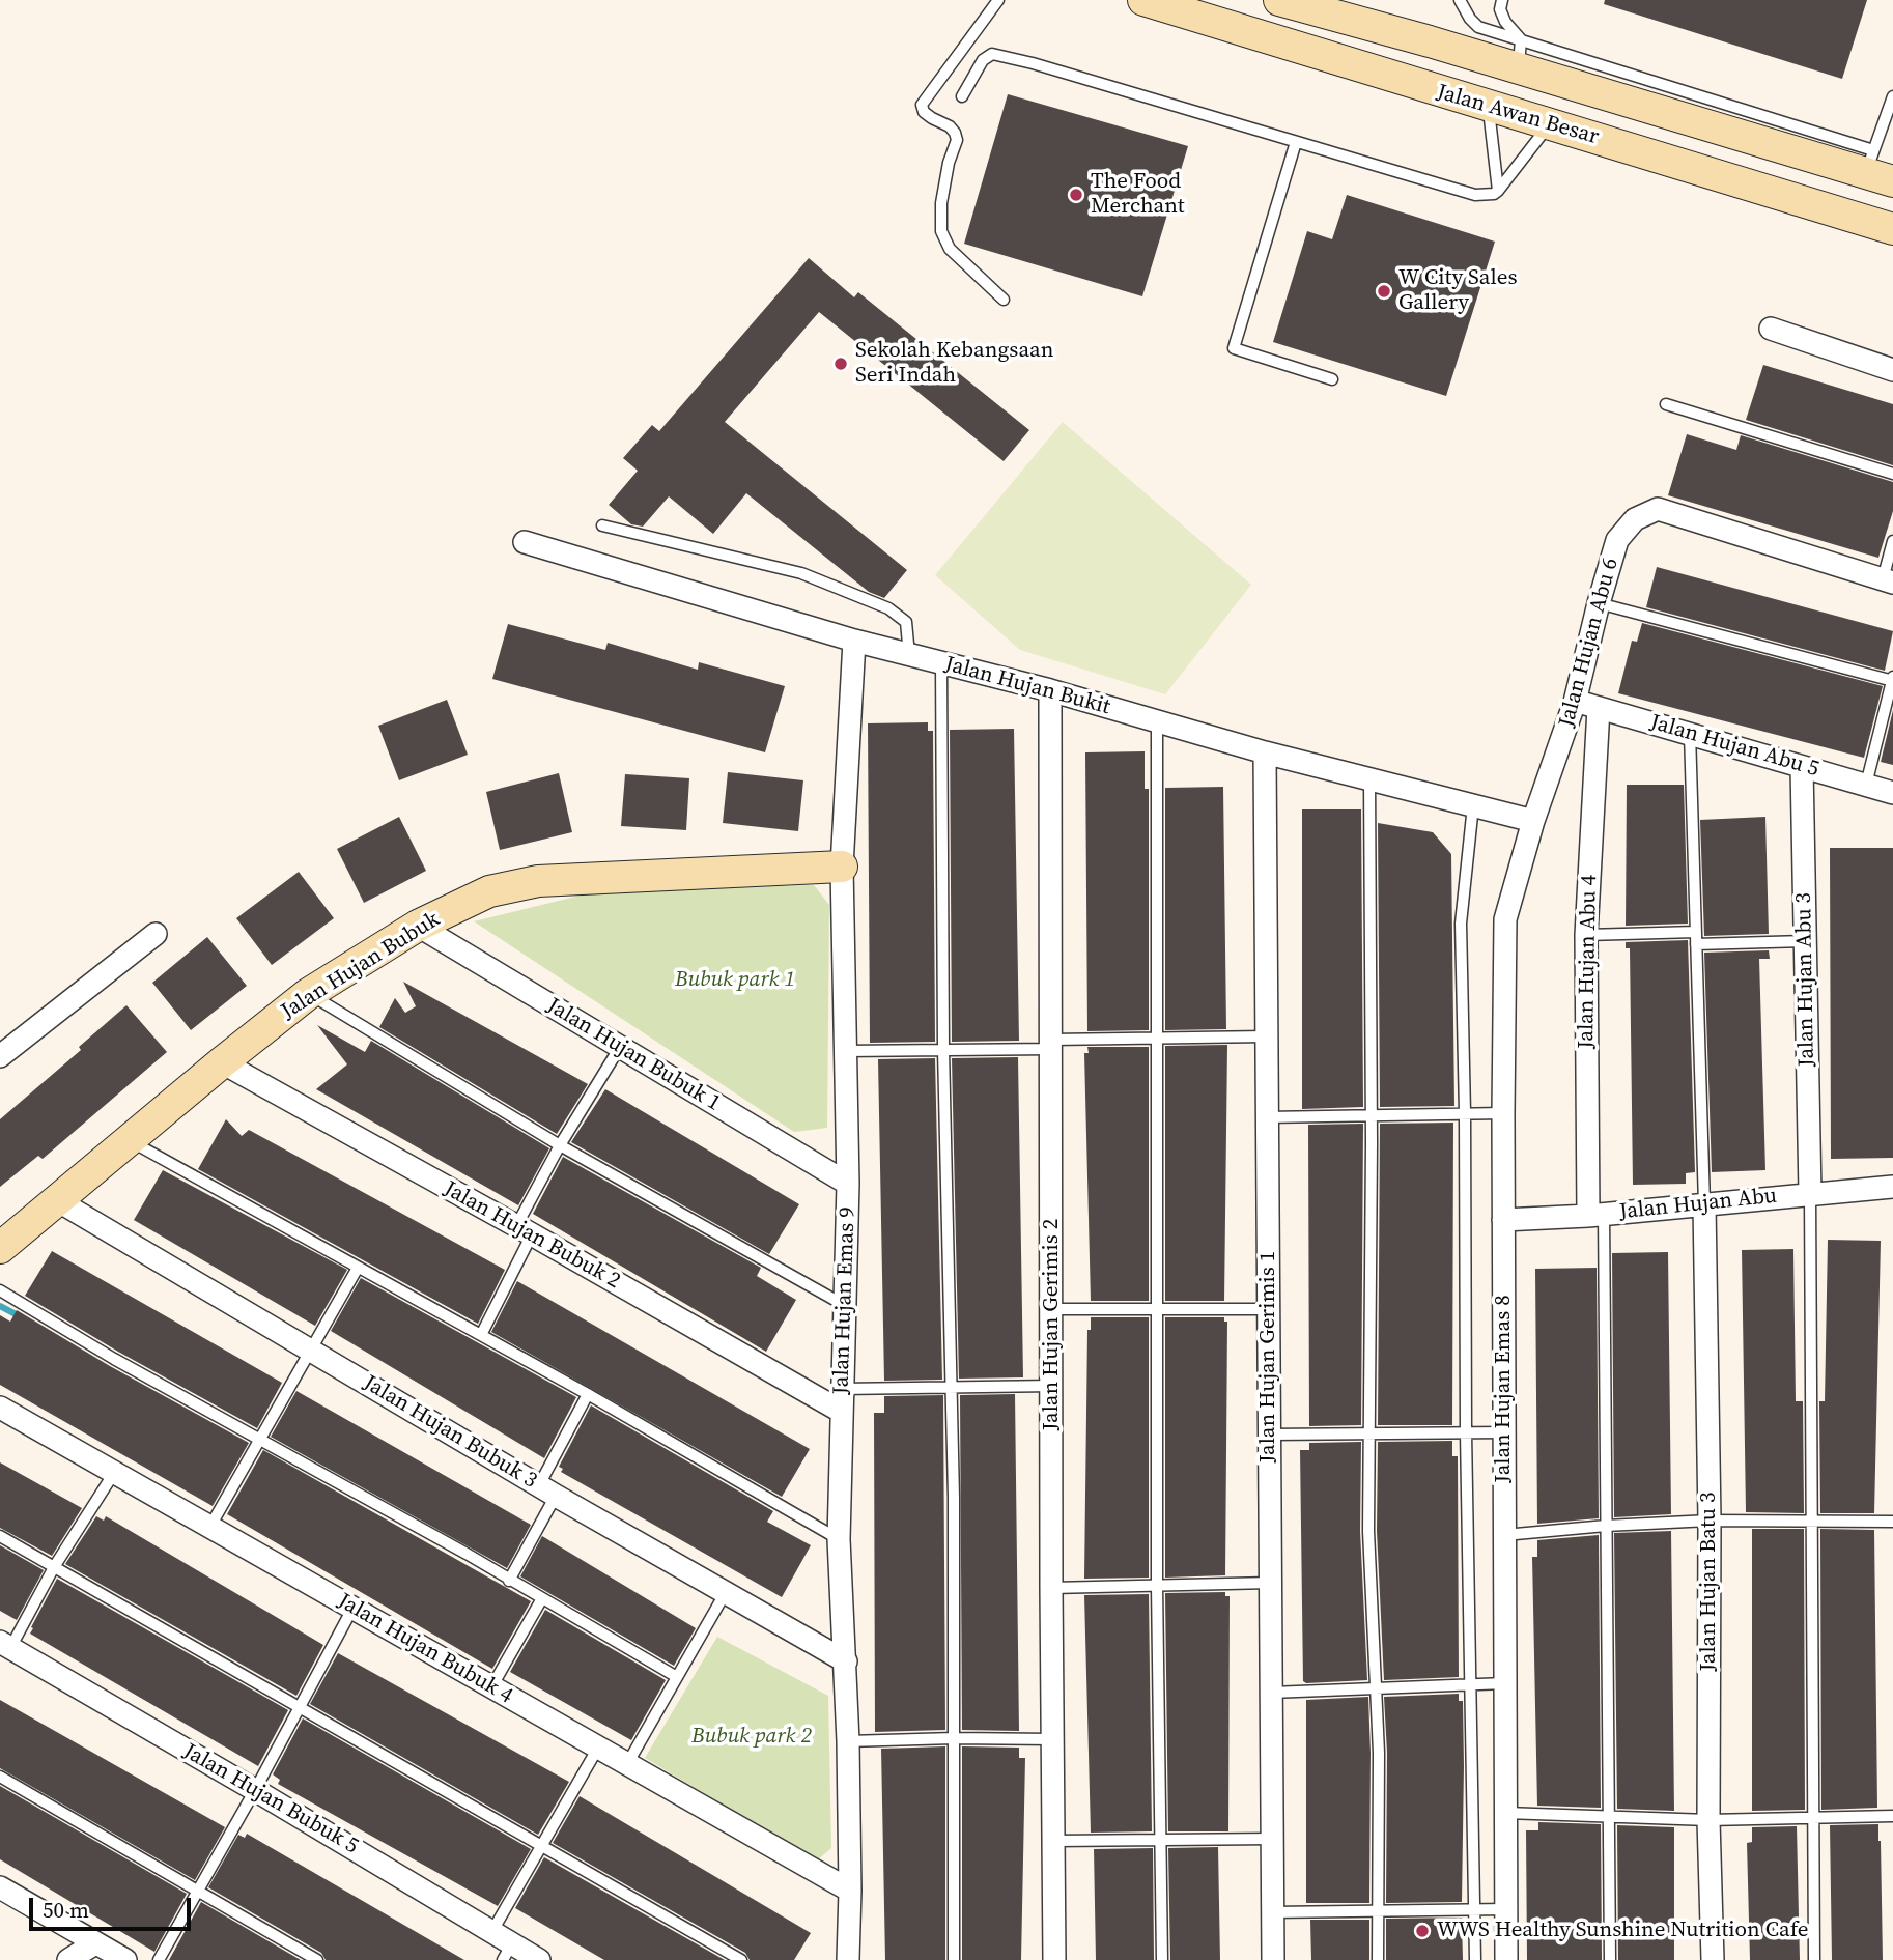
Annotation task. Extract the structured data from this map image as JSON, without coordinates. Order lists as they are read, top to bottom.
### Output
{
  "streets": {
    "main road": ["Jalan Awan Besar", "Jalan Hujan Bubuk"],
    "street": [
      "Jalan Hujan Abu 6",
      "Jalan Hujan Bukit",
      "Jalan Hujan Abu 5",
      "Jalan Hujan Abu 4",
      "Jalan Hujan Abu 3",
      "Jalan Hujan Bubuk 1",
      "Jalan Hujan Abu",
      "Jalan Hujan Bubuk 2",
      "Jalan Hujan Emas 9",
      "Jalan Hujan Gerimis 2",
      "Jalan Hujan Gerimis 1",
      "Jalan Hujan Emas 8",
      "Jalan Hujan Bubuk 3",
      "Jalan Hujan Batu 3",
      "Jalan Hujan Bubuk 4",
      "Jalan Hujan Bubuk 5"
    ]
  },
  "crossings": [
    ["Jalan Hujan Abu 6", "Jalan Hujan Bukit"],
    ["Jalan Hujan Abu 6", "Jalan Hujan Abu 5"],
    ["Jalan Hujan Abu 6", "Jalan Hujan Emas 8"],
    ["Jalan Hujan Bukit", "Jalan Hujan Emas 9"],
    ["Jalan Hujan Bukit", "Jalan Hujan Gerimis 2"],
    ["Jalan Hujan Bukit", "Jalan Hujan Gerimis 1"],
    ["Jalan Hujan Bukit", "Jalan Hujan Emas 8"],
    ["Jalan Hujan Abu 5", "Jalan Hujan Abu 4"],
    ["Jalan Hujan Abu 5", "Jalan Hujan Abu 3"],
    ["Jalan Hujan Abu 4", "Jalan Hujan Abu"],
    ["Jalan Hujan Bubuk", "Jalan Hujan Bubuk 1"],
    ["Jalan Hujan Bubuk", "Jalan Hujan Bubuk 2"],
    ["Jalan Hujan Bubuk", "Jalan Hujan Emas 9"],
    ["Jalan Hujan Bubuk", "Jalan Hujan Bubuk 3"],
    ["Jalan Hujan Abu 3", "Jalan Hujan Abu"],
    ["Jalan Hujan Bubuk 1", "Jalan Hujan Emas 9"],
    ["Jalan Hujan Abu", "Jalan Hujan Emas 8"],
    ["Jalan Hujan Abu", "Jalan Hujan Batu 3"],
    ["Jalan Hujan Bubuk 2", "Jalan Hujan Emas 9"],
    ["Jalan Hujan Emas 9", "Jalan Hujan Bubuk 3"],
    ["Jalan Hujan Emas 9", "Jalan Hujan Bubuk 4"]
  ],
  "parks": ["Bubuk park 1", "Bubuk park 2"],
  "places": [
    "The Food Merchant",
    "W City Sales Gallery",
    "Sekolah Kebangsaan Seri Indah",
    "WWS Healthy Sunshine Nutrition Cafe"
  ],
  "scale_bar": "50 m"
}
